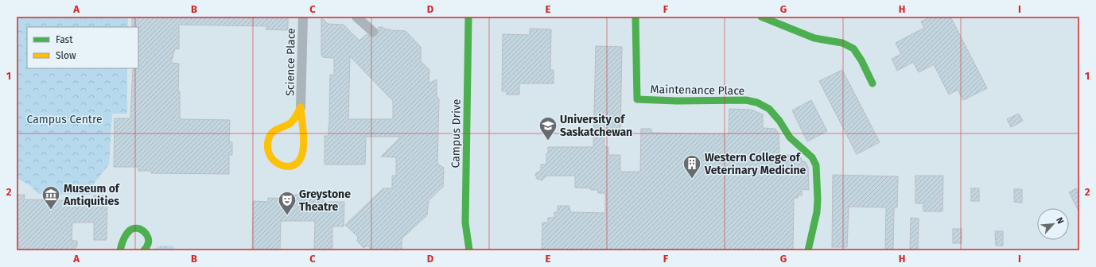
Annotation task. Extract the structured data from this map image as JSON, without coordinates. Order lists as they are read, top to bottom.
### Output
{
  "streets": {
    "street": ["Science Place", "Maintenance Place", "Campus Drive"]
  },
  "parks": ["Campus Centre"],
  "places": {
    "school or university": ["University of Saskatchewan"],
    "building": ["Western College of Veterinary Medicine"],
    "museum": ["Museum of Antiquities"],
    "theatre": ["Greystone Theatre"]
  },
  "legend": ["Fast", "Slow"],
  "north": "top right",
  "grid": {
    "columns": [
      "A",
      "B",
      "C",
      "D",
      "E",
      "F",
      "G",
      "H",
      "I"
    ],
    "rows": ["1", "2"]
  }
}
